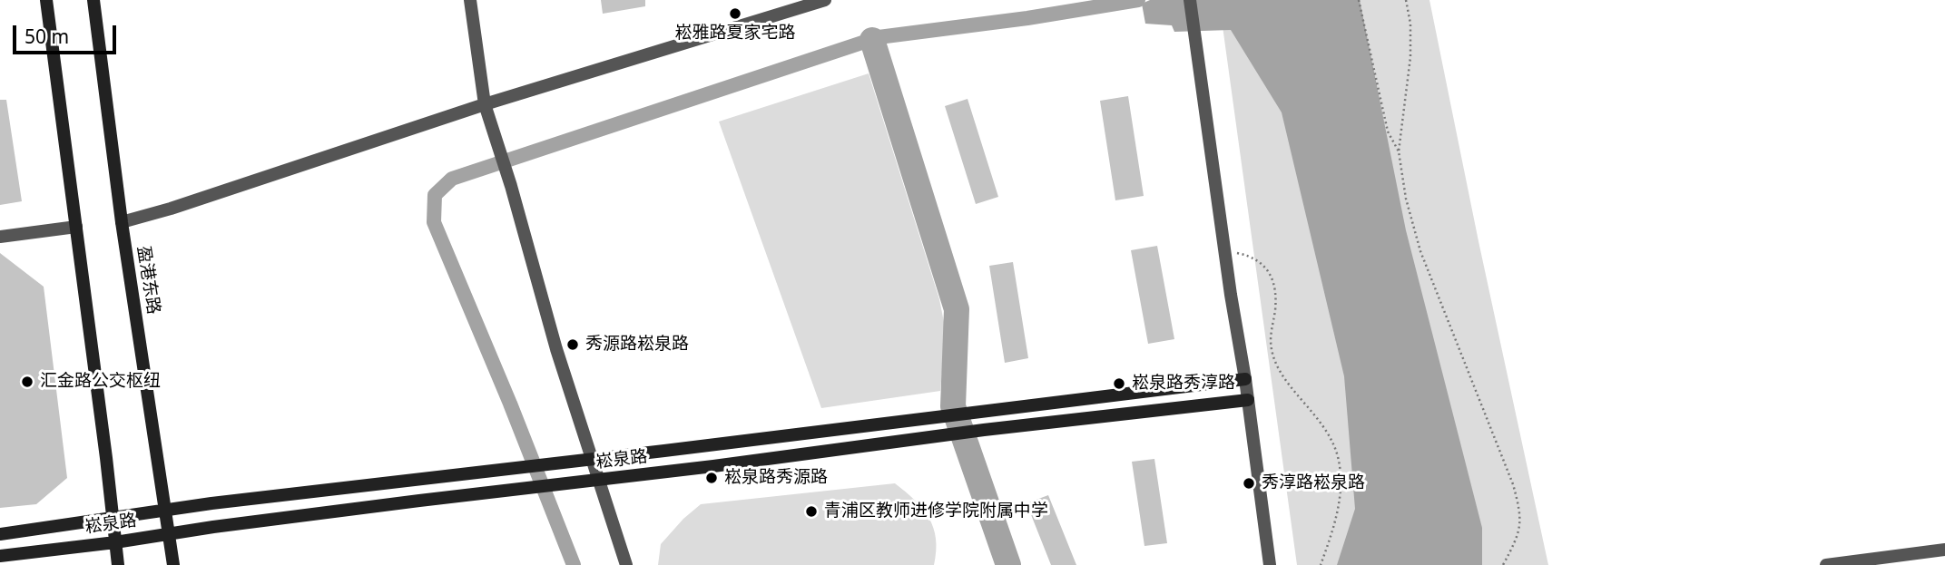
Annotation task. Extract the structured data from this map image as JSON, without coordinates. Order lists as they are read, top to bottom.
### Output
{
  "streets": {
    "street": ["盈港东路", "崧泉路"]
  },
  "crossings": [
    ["盈港东路", "崧泉路"]
  ],
  "places": [
    "崧雅路夏家宅路",
    "秀源路崧泉路",
    "汇金路公交枢纽",
    "崧泉路秀淳路",
    "崧泉路秀源路",
    "秀淳路崧泉路",
    "青浦区教师进修学院附属中学"
  ],
  "scale_bar": "50 m"
}
